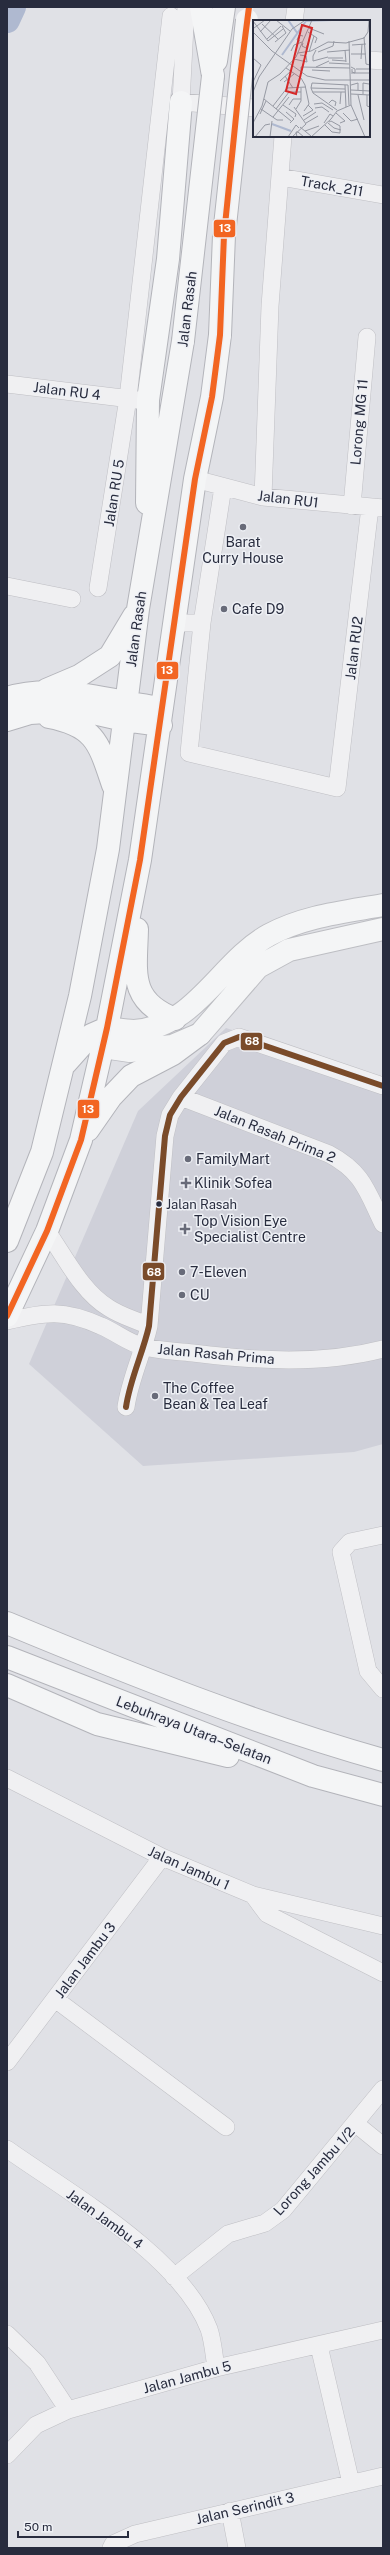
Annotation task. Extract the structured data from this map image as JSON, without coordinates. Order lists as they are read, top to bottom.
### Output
{
  "streets": {
    "main road": ["Jalan Rasah", "Lebuhraya Utara–Selatan"],
    "street": [
      "Track_211",
      "Jalan RU 4",
      "Lorong MG 11",
      "Jalan RU 5",
      "Jalan RU1",
      "Jalan RU2",
      "Jalan Rasah Prima 2",
      "Jalan Rasah Prima",
      "Jalan Jambu 1",
      "Jalan Jambu 3",
      "Lorong Jambu 1/2",
      "Jalan Jambu 4",
      "Jalan Jambu 5",
      "Jalan Serindit 3"
    ]
  },
  "crossings": [
    ["Jalan RU 4", "Jalan RU 5"],
    ["Lorong MG 11", "Jalan RU1"],
    ["Jalan RU1", "Jalan RU2"],
    ["Jalan Jambu 1", "Jalan Jambu 3"],
    ["Lorong Jambu 1/2", "Jalan Jambu 4"],
    ["Jalan Jambu 4", "Jalan Jambu 5"]
  ],
  "places": {
    "other": [
      "Barat Curry House",
      "Cafe D9",
      "FamilyMart",
      "Jalan Rasah",
      "7-Eleven",
      "CU",
      "The Coffee Bean & Tea Leaf"
    ],
    "health": ["Klinik Sofea", "Top Vision Eye Specialist Centre"]
  },
  "lines": ["transit line 13", "transit line 68"],
  "scale_bar": "50 m"
}
